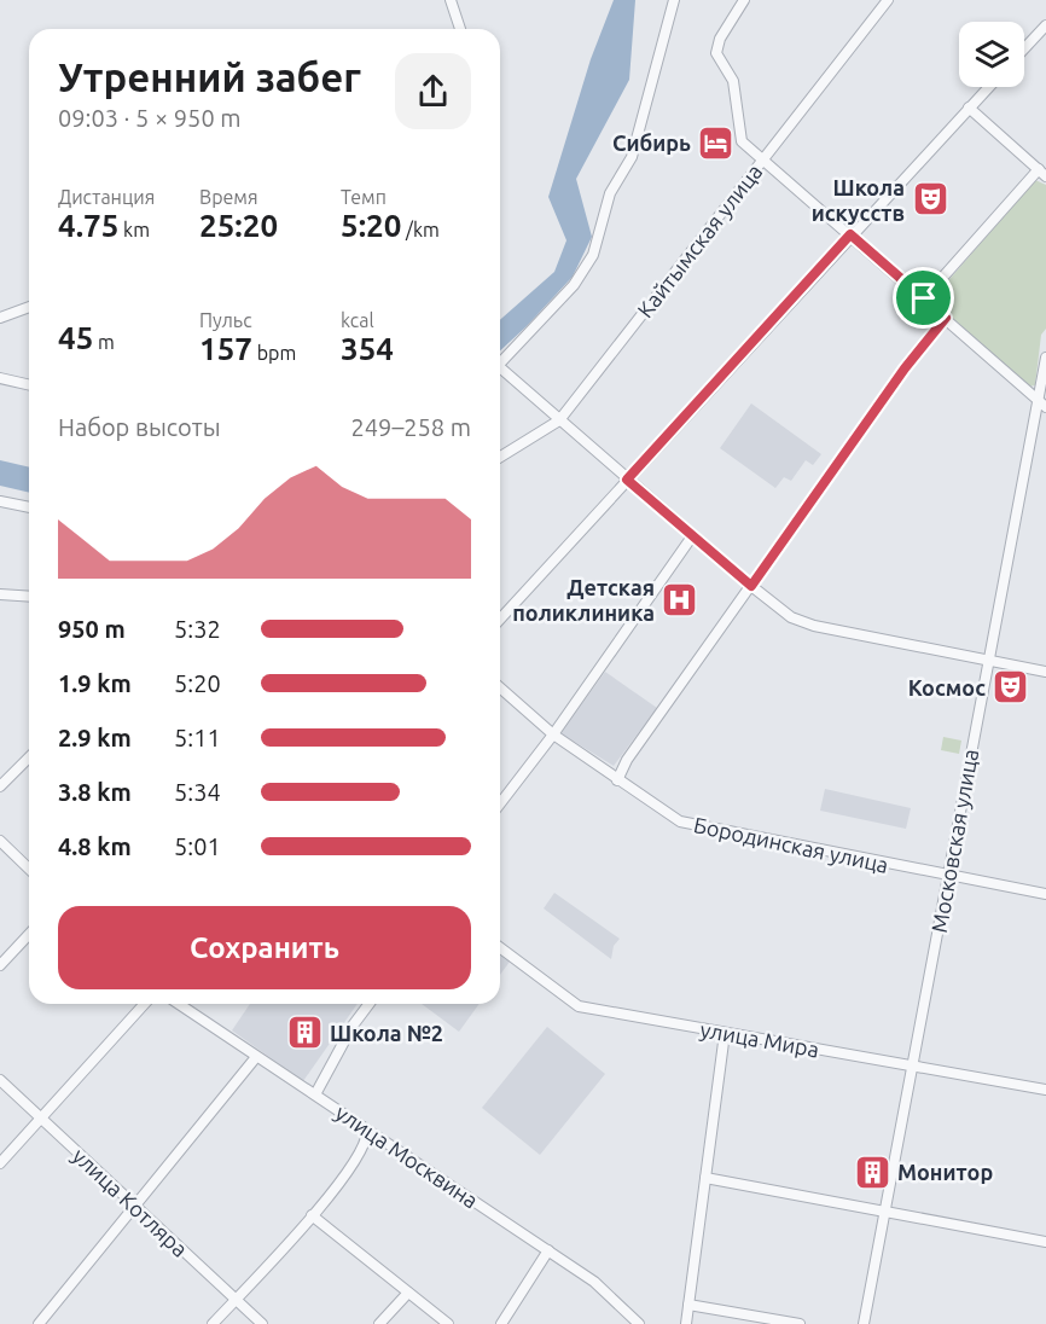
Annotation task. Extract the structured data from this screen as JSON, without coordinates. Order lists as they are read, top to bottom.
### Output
{
  "streets": {
    "street": [
      "Кайтымская улица",
      "Московская улица",
      "Бородинская улица",
      "улица Мира",
      "улица Москвина",
      "улица Котляра"
    ]
  },
  "crossings": [
    ["Московская улица", "Бородинская улица"],
    ["Московская улица", "улица Мира"]
  ],
  "places": {
    "hotel": ["Сибирь"],
    "theatre": ["Школа искусств", "Космос"],
    "hospital": ["Детская поликлиника"],
    "building": ["Школа №2", "Монитор"]
  },
  "page": {
    "heading": ["Утренний забег", "09:03 · 5 × 950 m"],
    "stats": [
      ["Дистанция", "4.75 km"],
      ["Время", "25:20"],
      ["Темп", "5:20 /km"],
      ["45 m"],
      ["Пульс", "157 bpm"],
      ["kcal", "354"]
    ],
    "chart": ["Набор высоты", "249–258 m"],
    "list": [
      {
        "name": "950 m",
        "note": "5:32"
      },
      {
        "name": "1.9 km",
        "note": "5:20"
      },
      {
        "name": "2.9 km",
        "note": "5:11"
      },
      {
        "name": "3.8 km",
        "note": "5:34"
      },
      {
        "name": "4.8 km",
        "note": "5:01"
      }
    ],
    "buttons": "Сохранить"
  }
}
